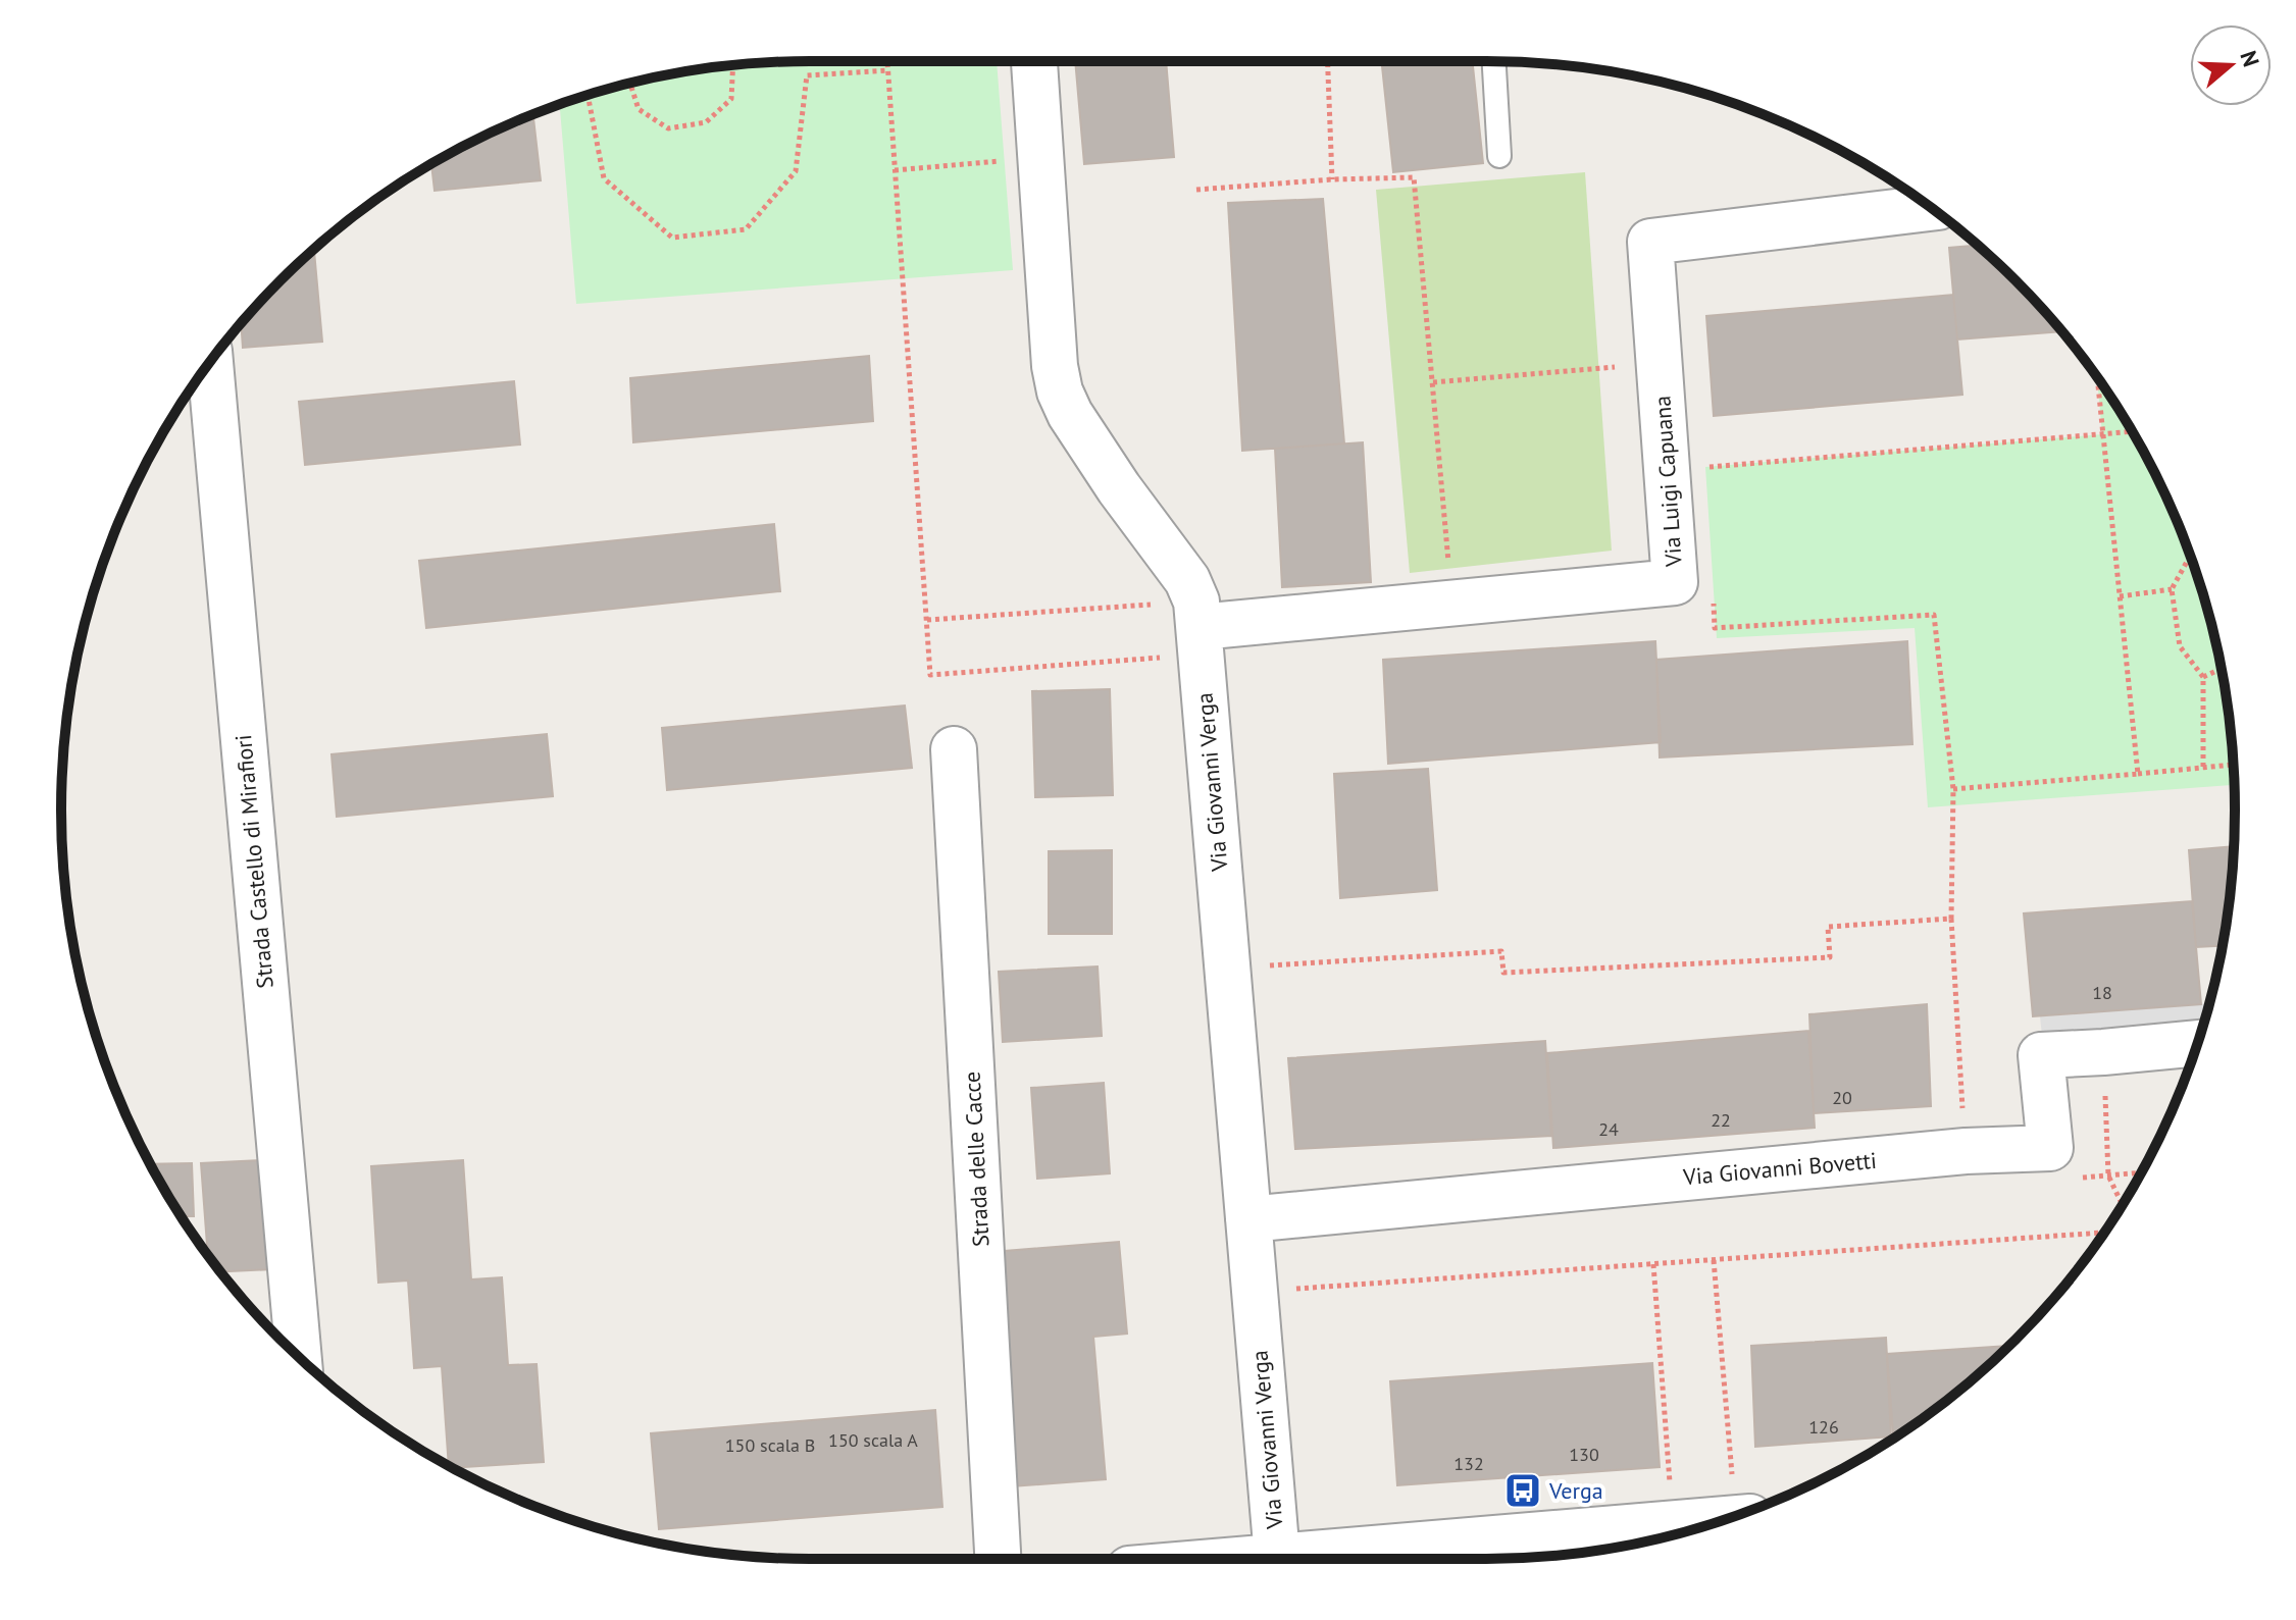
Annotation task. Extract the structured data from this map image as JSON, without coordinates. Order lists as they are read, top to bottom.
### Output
{
  "streets": {
    "street": [
      "Via Luigi Capuana",
      "Via Giovanni Verga",
      "Strada Castello di Mirafiori",
      "Strada delle Cacce",
      "Via Giovanni Bovetti"
    ]
  },
  "crossings": [
    ["Via Luigi Capuana", "Via Giovanni Verga"],
    ["Via Giovanni Verga", "Via Giovanni Bovetti"]
  ],
  "places": {
    "bus stop": ["Verga"]
  },
  "house_numbers": [
    "18",
    "20",
    "22",
    "24",
    "126",
    "150 scala A",
    "150 scala B",
    "130",
    "132"
  ],
  "north": "right"
}
